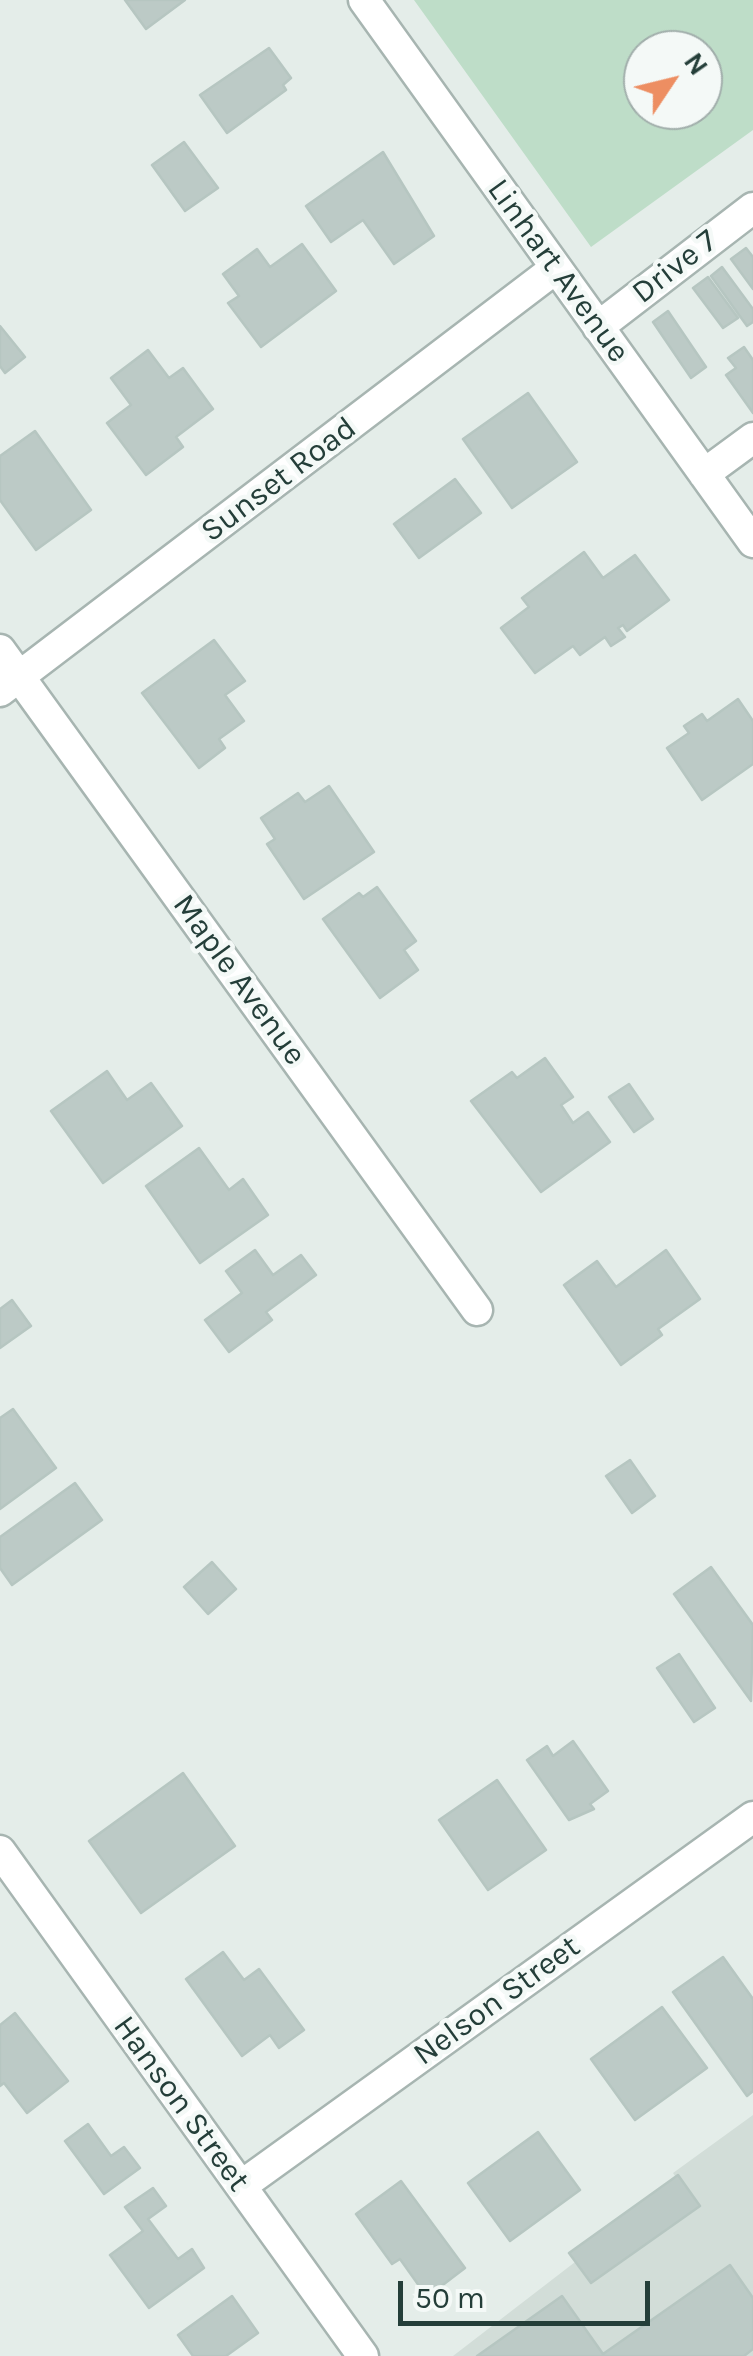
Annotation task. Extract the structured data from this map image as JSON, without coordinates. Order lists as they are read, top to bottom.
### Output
{
  "streets": {
    "street": [
      "Drive 7",
      "Linhart Avenue",
      "Sunset Road",
      "Maple Avenue",
      "Nelson Street",
      "Hanson Street"
    ]
  },
  "crossings": [
    ["Drive 7", "Linhart Avenue"],
    ["Linhart Avenue", "Sunset Road"],
    ["Sunset Road", "Maple Avenue"],
    ["Nelson Street", "Hanson Street"]
  ],
  "scale_bar": "50 m",
  "north": "top right"
}
